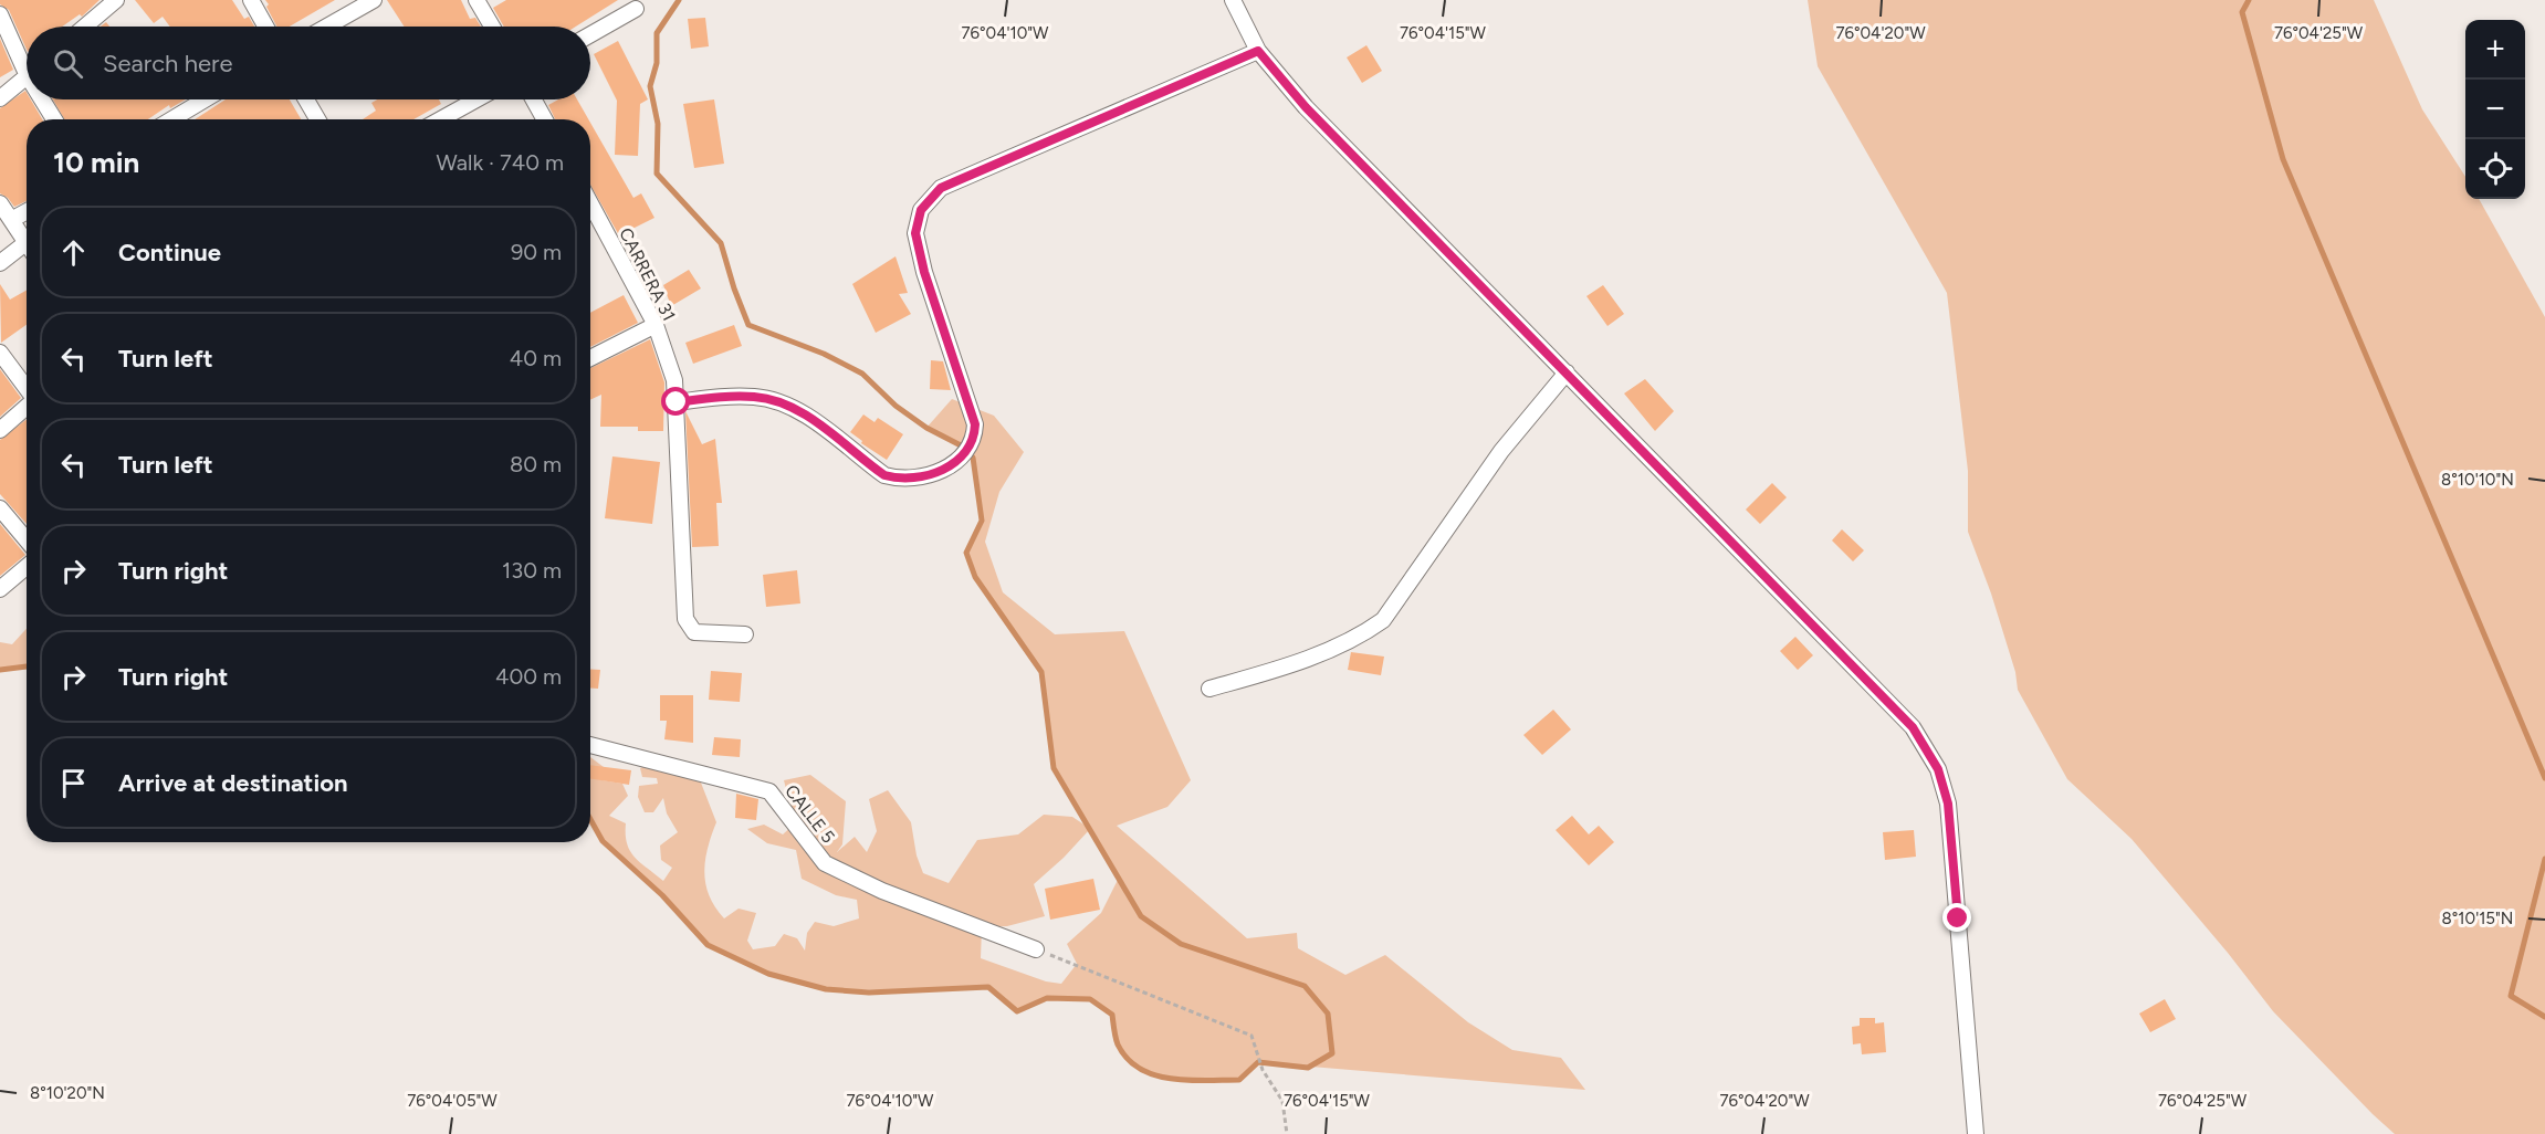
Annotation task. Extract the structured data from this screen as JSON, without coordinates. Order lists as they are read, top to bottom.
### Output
{
  "streets": {
    "street": ["CARRERA 31", "CALLE 5"]
  },
  "page": {
    "map_buttons": ["+", "−"],
    "search": "Search here",
    "heading": ["10 min", "Walk · 740 m"],
    "list": [
      ["Continue", "90 m"],
      ["Turn left", "40 m"],
      ["Turn left", "80 m"],
      ["Turn right", "130 m"],
      ["Turn right", "400 m"],
      "Arrive at destination"
    ]
  },
  "coordinates": [
    "76°04'10\"W",
    "76°04'15\"W",
    "76°04'20\"W",
    "76°04'25\"W",
    "8°10'10\"N",
    "8°10'15\"N",
    "8°10'20\"N",
    "76°04'05\"W"
  ]
}
